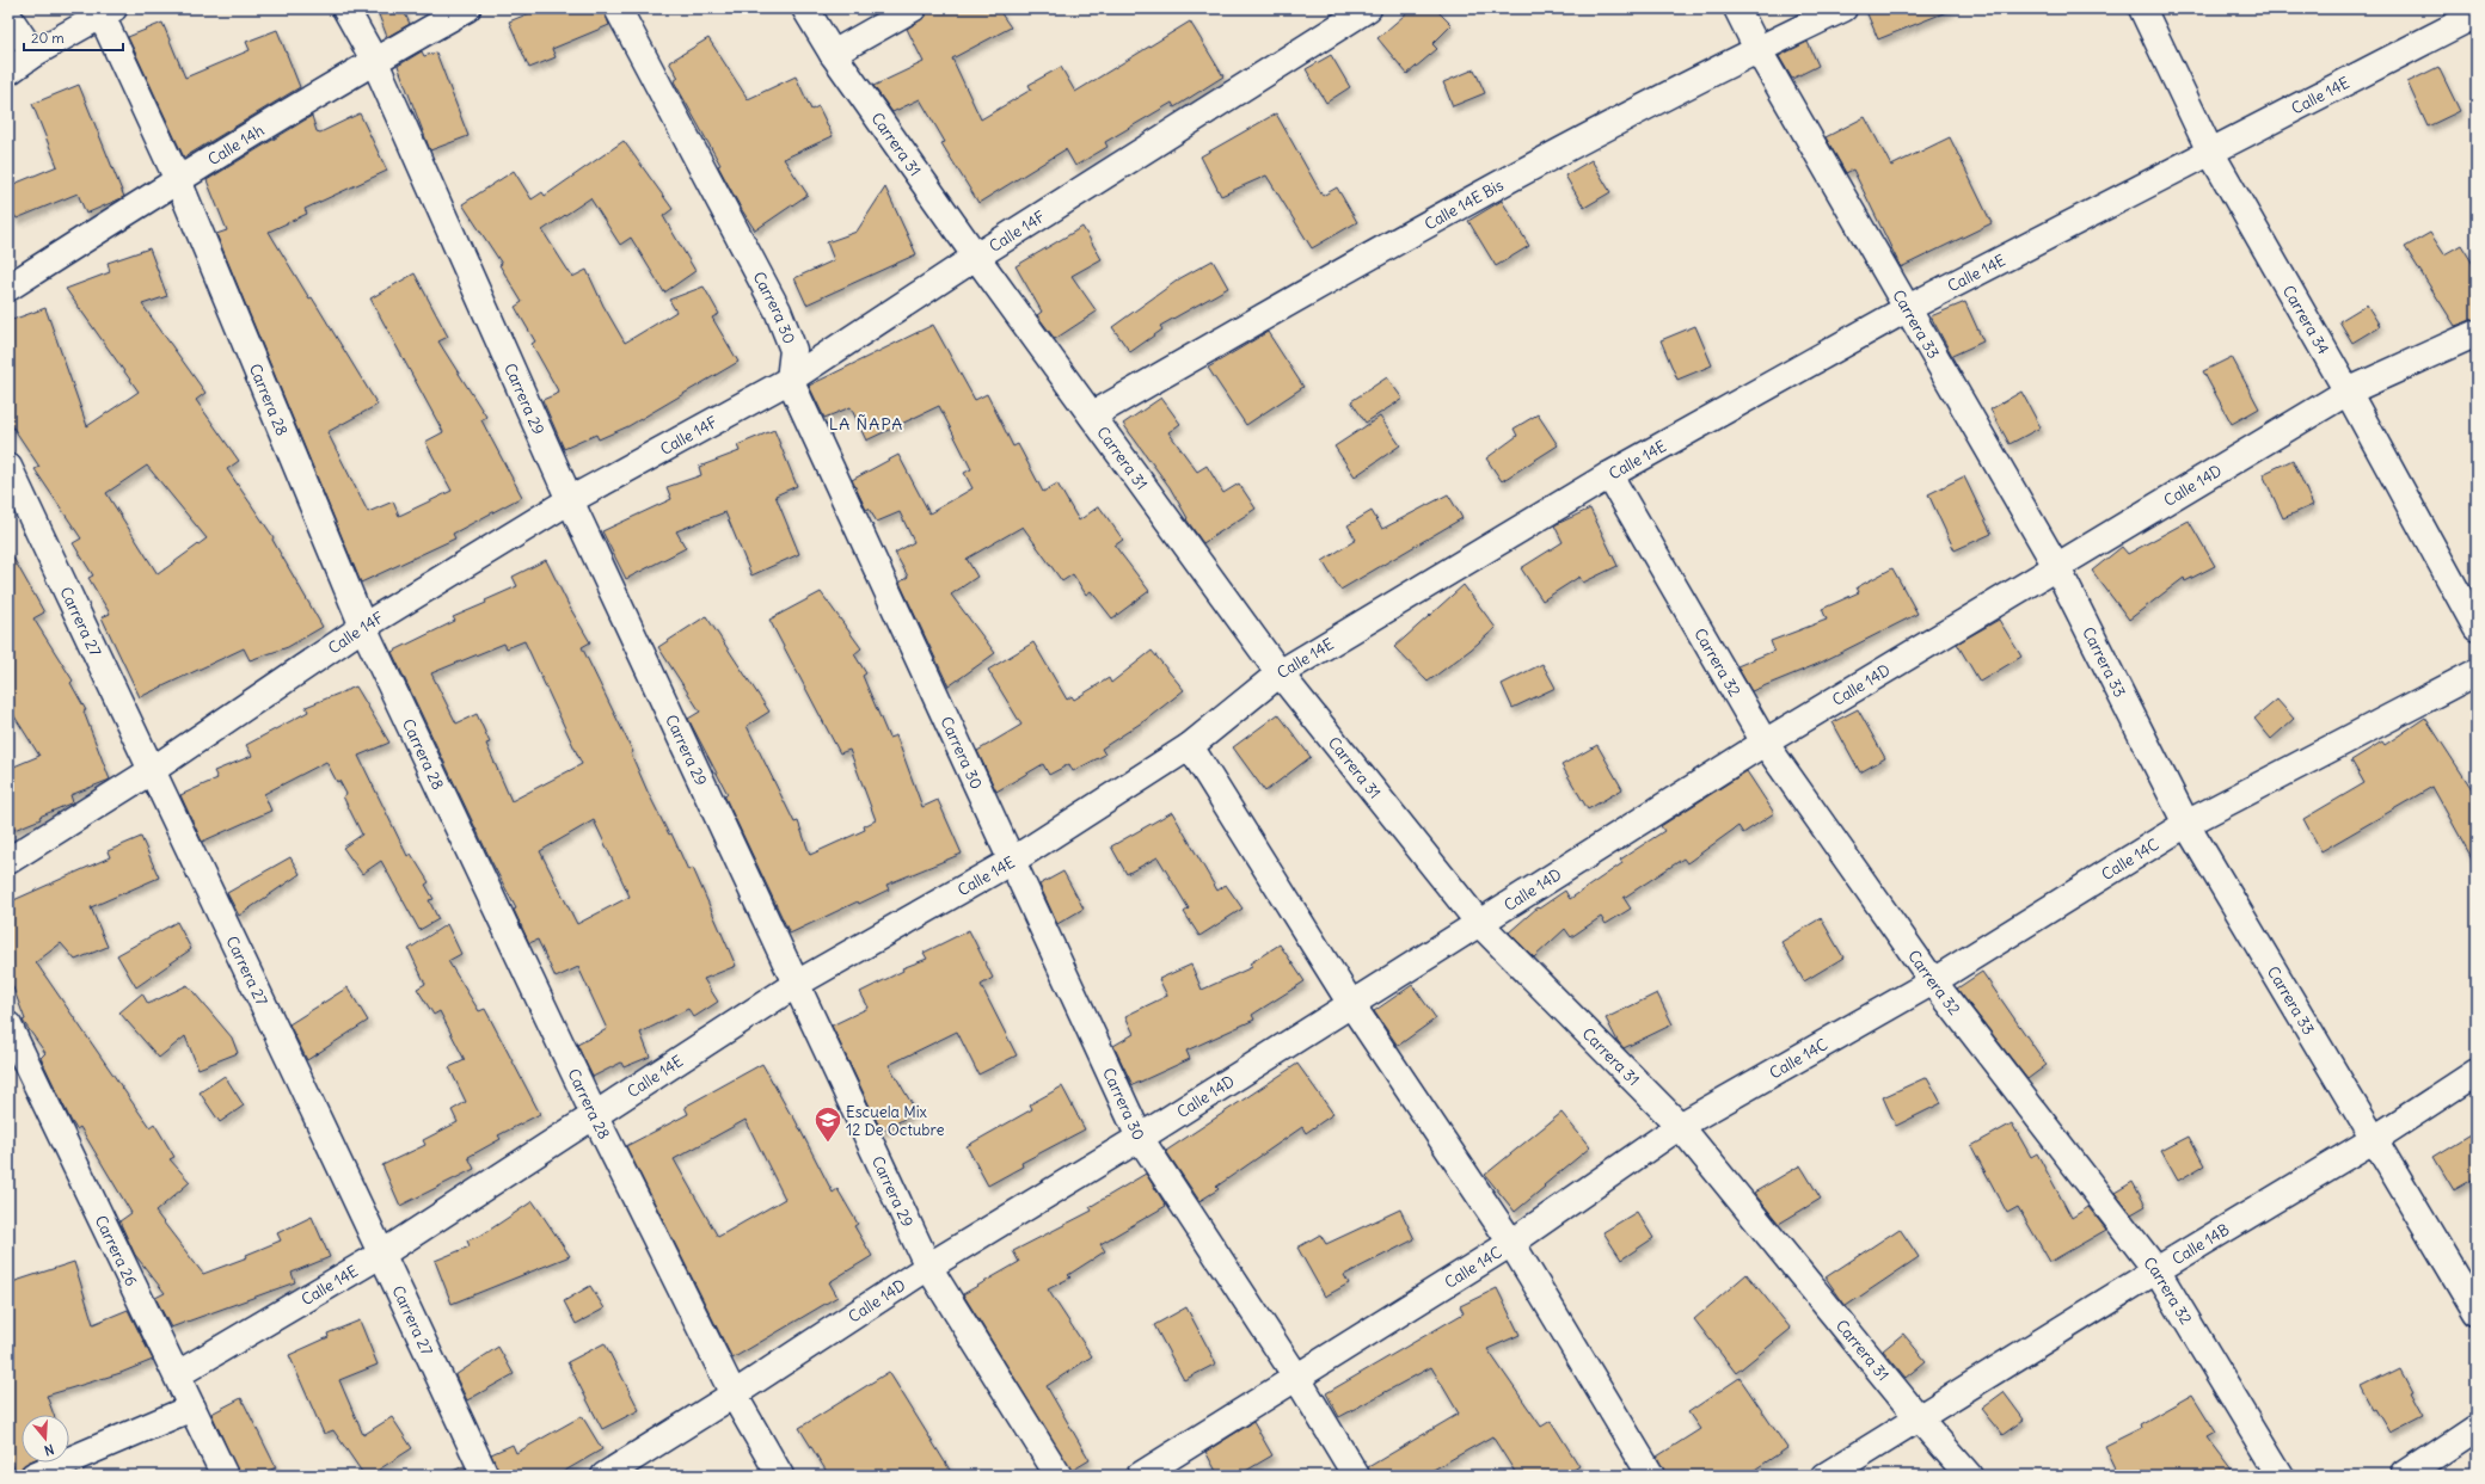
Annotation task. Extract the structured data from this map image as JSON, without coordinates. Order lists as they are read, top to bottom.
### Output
{
  "streets": {
    "street": [
      "Calle 14E",
      "Calle 14h",
      "Carrera 31",
      "Calle 14E Bis",
      "Calle 14F",
      "Carrera 30",
      "Carrera 34",
      "Carrera 33",
      "Carrera 28",
      "Carrera 29",
      "Calle 14D",
      "Carrera 27",
      "Carrera 32",
      "Calle 14C",
      "Calle 14B",
      "Carrera 26"
    ]
  },
  "crossings": [
    ["Calle 14E", "Carrera 31"],
    ["Calle 14E", "Carrera 30"],
    ["Calle 14E", "Carrera 34"],
    ["Calle 14E", "Carrera 33"],
    ["Calle 14E", "Carrera 28"],
    ["Calle 14E", "Carrera 29"],
    ["Calle 14E", "Carrera 27"],
    ["Calle 14E", "Carrera 32"],
    ["Calle 14E", "Carrera 26"],
    ["Calle 14h", "Carrera 28"],
    ["Calle 14h", "Carrera 29"],
    ["Carrera 31", "Calle 14E Bis"],
    ["Carrera 31", "Calle 14F"],
    ["Carrera 31", "Calle 14D"],
    ["Carrera 31", "Calle 14C"],
    ["Carrera 31", "Calle 14B"],
    ["Calle 14E Bis", "Carrera 33"],
    ["Calle 14F", "Carrera 30"],
    ["Calle 14F", "Carrera 28"],
    ["Calle 14F", "Carrera 29"],
    ["Calle 14F", "Carrera 27"],
    ["Carrera 30", "Calle 14D"],
    ["Carrera 30", "Calle 14C"],
    ["Carrera 34", "Calle 14D"],
    ["Carrera 33", "Calle 14D"],
    ["Carrera 33", "Calle 14C"],
    ["Carrera 33", "Calle 14B"],
    ["Carrera 28", "Calle 14D"],
    ["Carrera 29", "Calle 14D"],
    ["Calle 14D", "Carrera 32"],
    ["Carrera 32", "Calle 14C"],
    ["Carrera 32", "Calle 14B"]
  ],
  "districts": ["LA ÑAPA"],
  "places": {
    "school or university": ["Escuela Mix 12 De Octubre"]
  },
  "scale_bar": "20 m",
  "north": "bottom"
}
